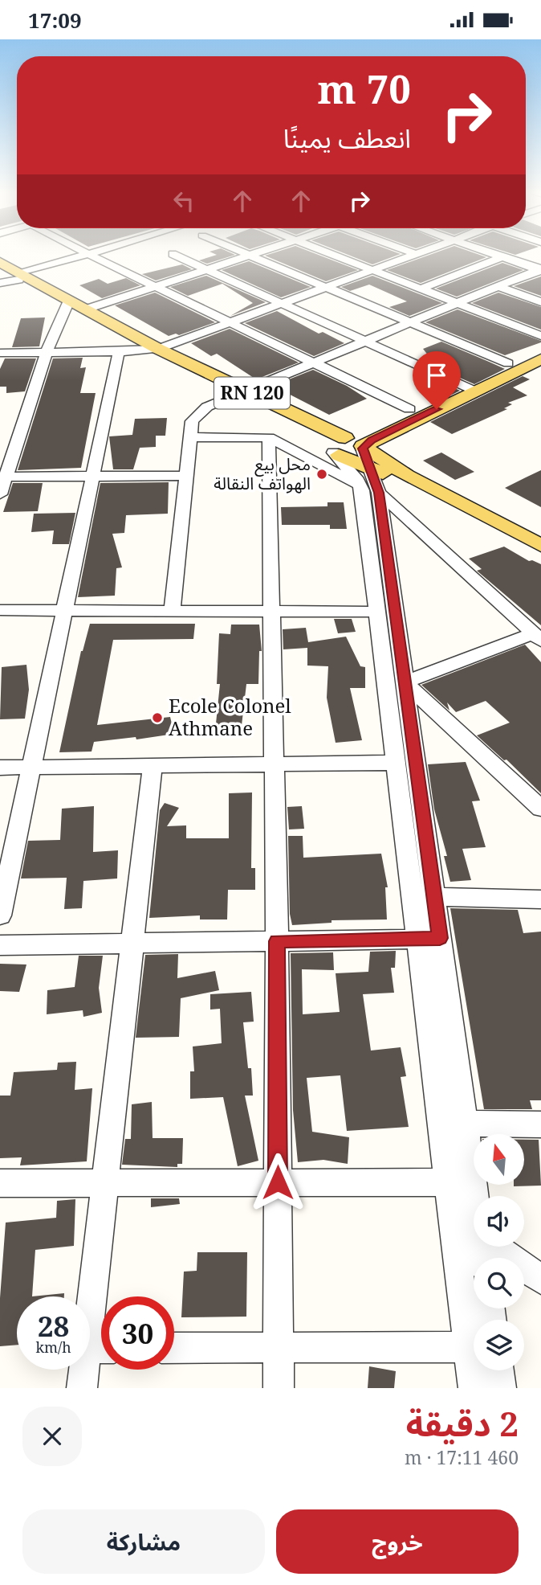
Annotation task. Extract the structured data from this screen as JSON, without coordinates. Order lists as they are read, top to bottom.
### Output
{
  "streets": {
    "main road": ["RN 120"]
  },
  "places": ["محل بيع الهواتف النقالة", "Ecole Colonel Athmane"],
  "north": "top",
  "page": {
    "status": "17:09",
    "turn": ["70 m", "انعطف يمينًا"],
    "speed": "28 km/h",
    "limit": "30",
    "heading": ["2 دقيقة", "460 m · 17:11"],
    "buttons": ["خروج", "مشاركة"]
  }
}
